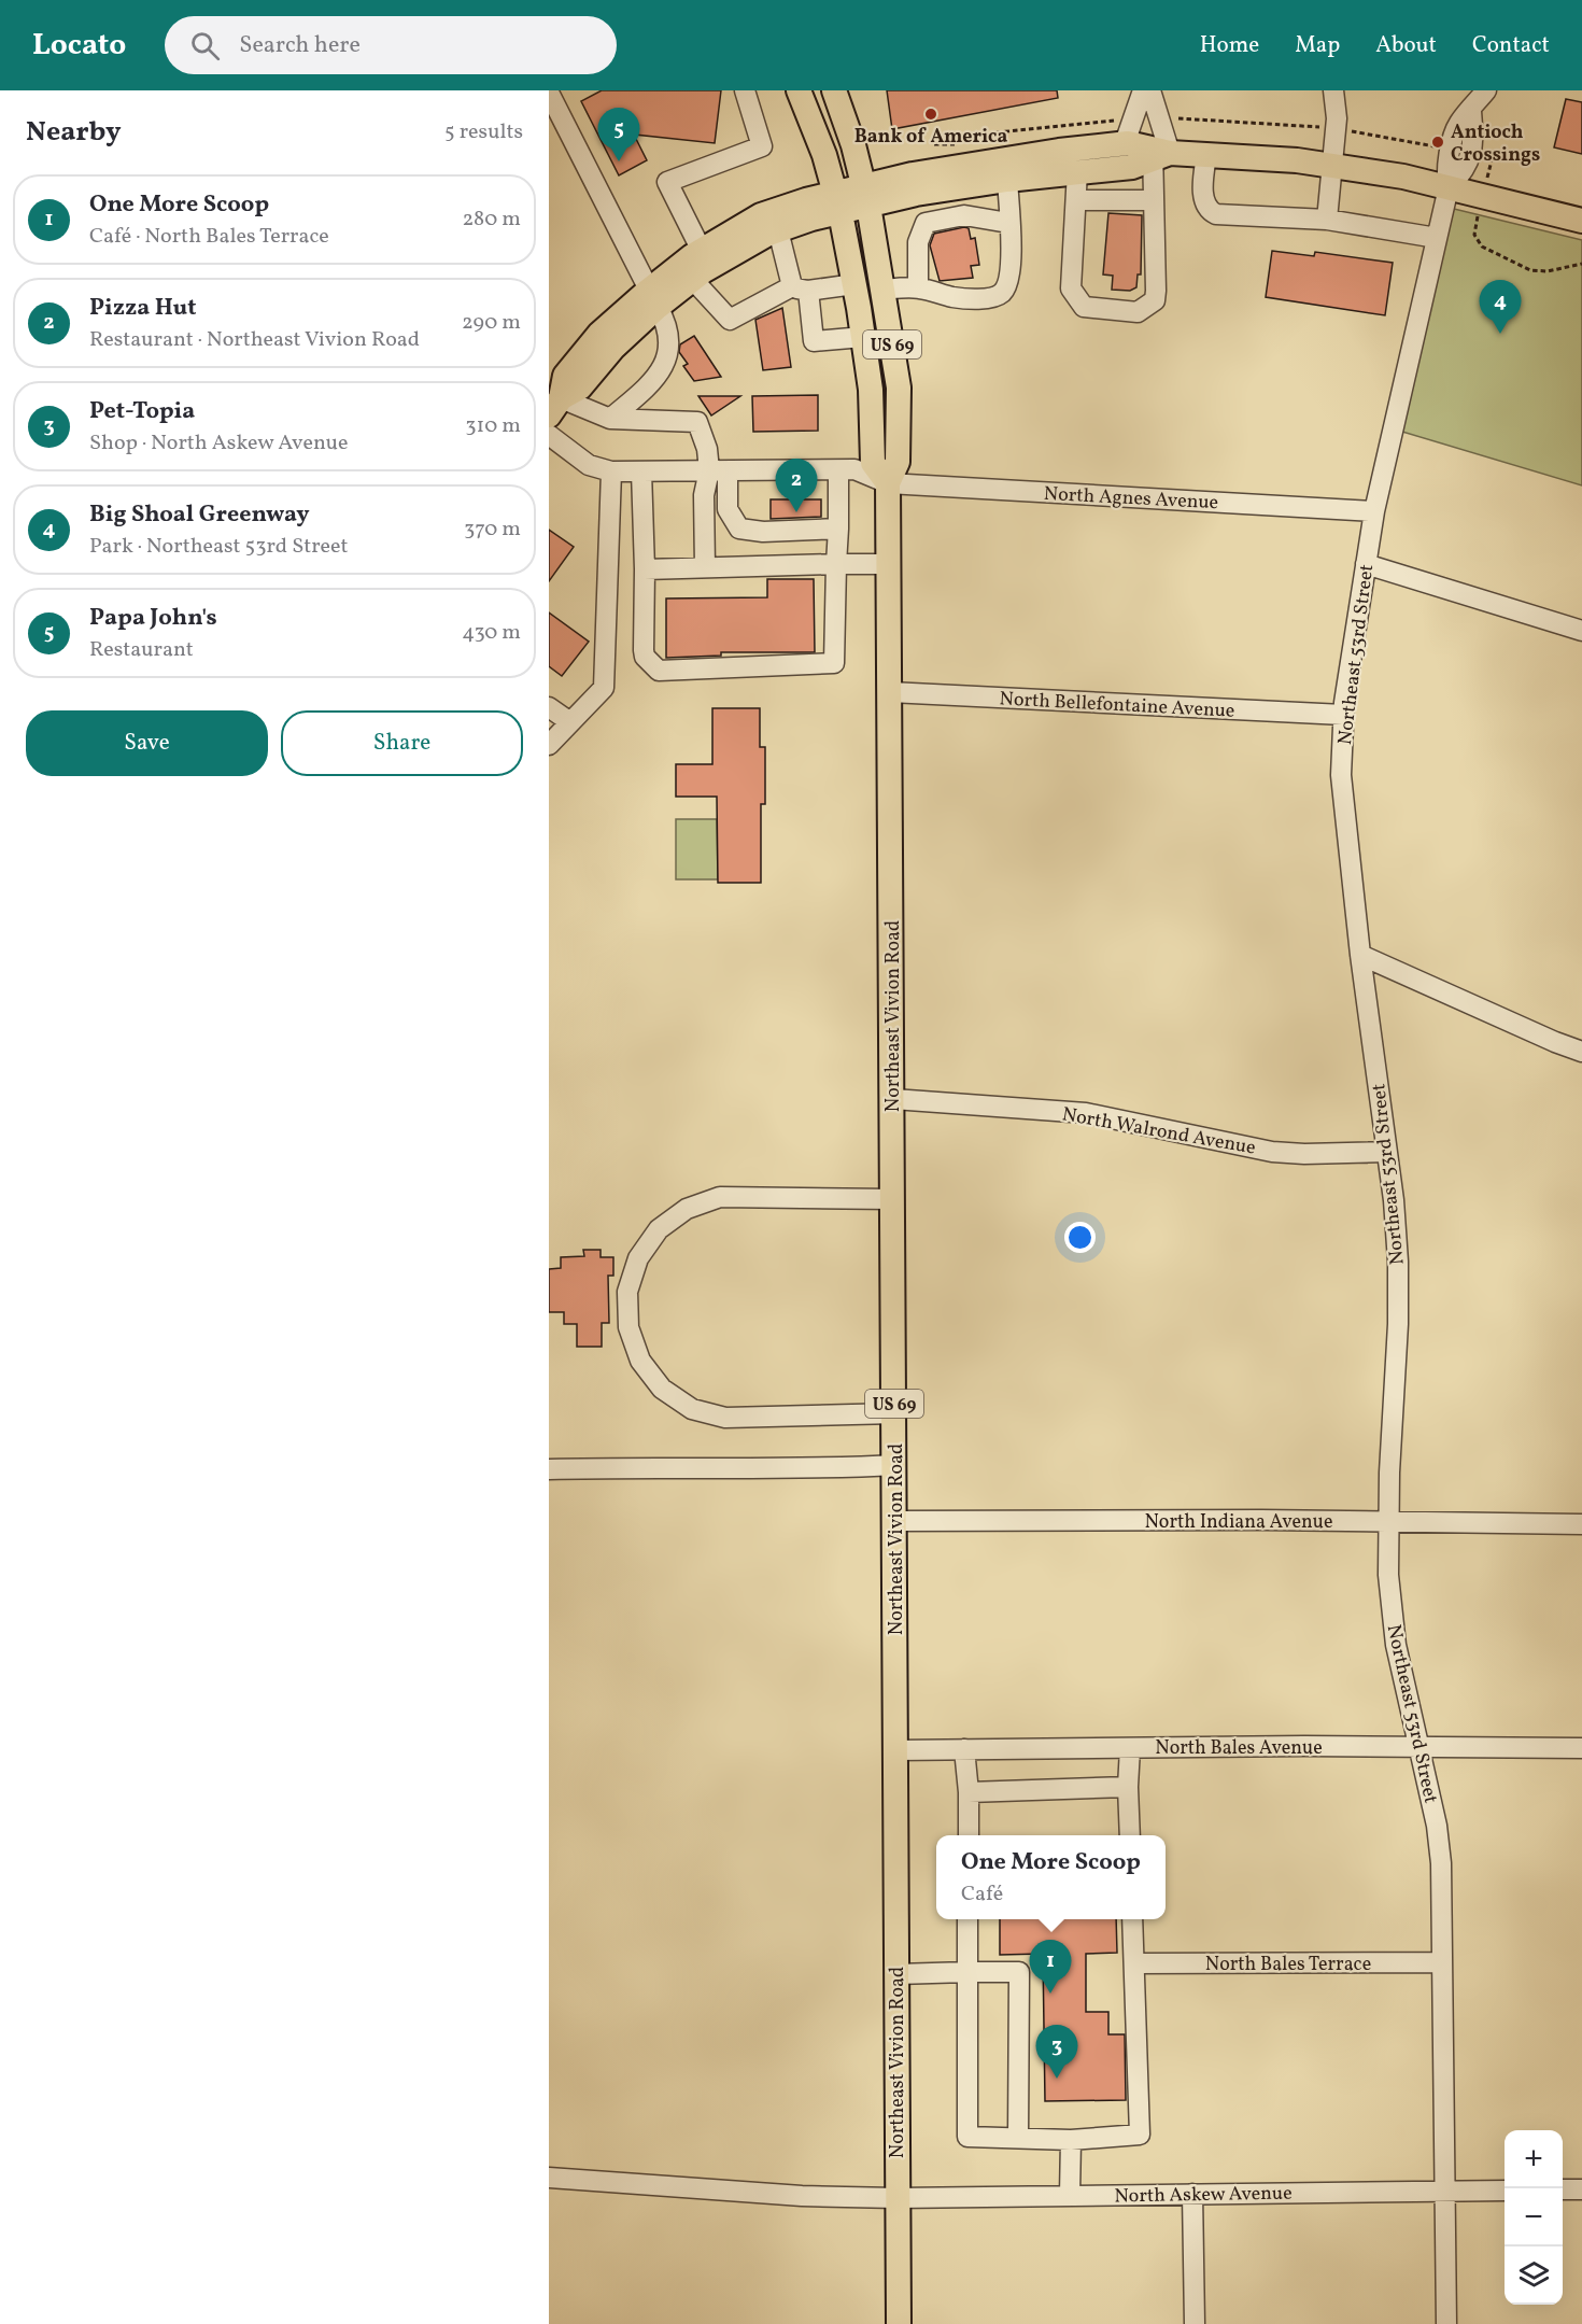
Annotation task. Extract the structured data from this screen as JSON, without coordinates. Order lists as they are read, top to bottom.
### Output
{
  "streets": {
    "main road": ["US 69", "Northeast Vivion Road"],
    "street": [
      "North Agnes Avenue",
      "Northeast 53rd Street",
      "North Bellefontaine Avenue",
      "North Walrond Avenue",
      "North Indiana Avenue",
      "North Bales Avenue",
      "North Bales Terrace",
      "North Askew Avenue"
    ]
  },
  "crossings": [
    ["North Agnes Avenue", "Northeast 53rd Street"],
    ["North Agnes Avenue", "Northeast Vivion Road"],
    ["Northeast 53rd Street", "North Bellefontaine Avenue"],
    ["Northeast 53rd Street", "North Walrond Avenue"],
    ["Northeast 53rd Street", "North Indiana Avenue"],
    ["Northeast 53rd Street", "North Bales Avenue"],
    ["Northeast 53rd Street", "North Bales Terrace"],
    ["Northeast 53rd Street", "North Askew Avenue"],
    ["North Bellefontaine Avenue", "Northeast Vivion Road"],
    ["Northeast Vivion Road", "North Walrond Avenue"],
    ["Northeast Vivion Road", "North Indiana Avenue"],
    ["Northeast Vivion Road", "North Bales Avenue"],
    ["Northeast Vivion Road", "North Askew Avenue"]
  ],
  "places": ["Bank of America", "Antioch Crossings"],
  "page": {
    "header": "Locato",
    "search": "Search here",
    "nav": [
      "Home",
      "Map",
      "About",
      "Contact"
    ],
    "heading": ["Nearby", "5 results"],
    "pins": [
      "5",
      "4",
      "2",
      "1",
      "3"
    ],
    "list": [
      {
        "mark": "1",
        "name": "One More Scoop",
        "note": "Café · North Bales Terrace",
        "value": "280 m"
      },
      {
        "mark": "2",
        "name": "Pizza Hut",
        "note": "Restaurant · Northeast Vivion Road",
        "value": "290 m"
      },
      {
        "mark": "3",
        "name": "Pet-Topia",
        "note": "Shop · North Askew Avenue",
        "value": "310 m"
      },
      {
        "mark": "4",
        "name": "Big Shoal Greenway",
        "note": "Park · Northeast 53rd Street",
        "value": "370 m"
      },
      {
        "mark": "5",
        "name": "Papa John's",
        "note": "Restaurant",
        "value": "430 m"
      }
    ],
    "buttons": ["Save", "Share"],
    "popup": ["One More Scoop", "Café"],
    "map_buttons": ["+", "−"]
  }
}
